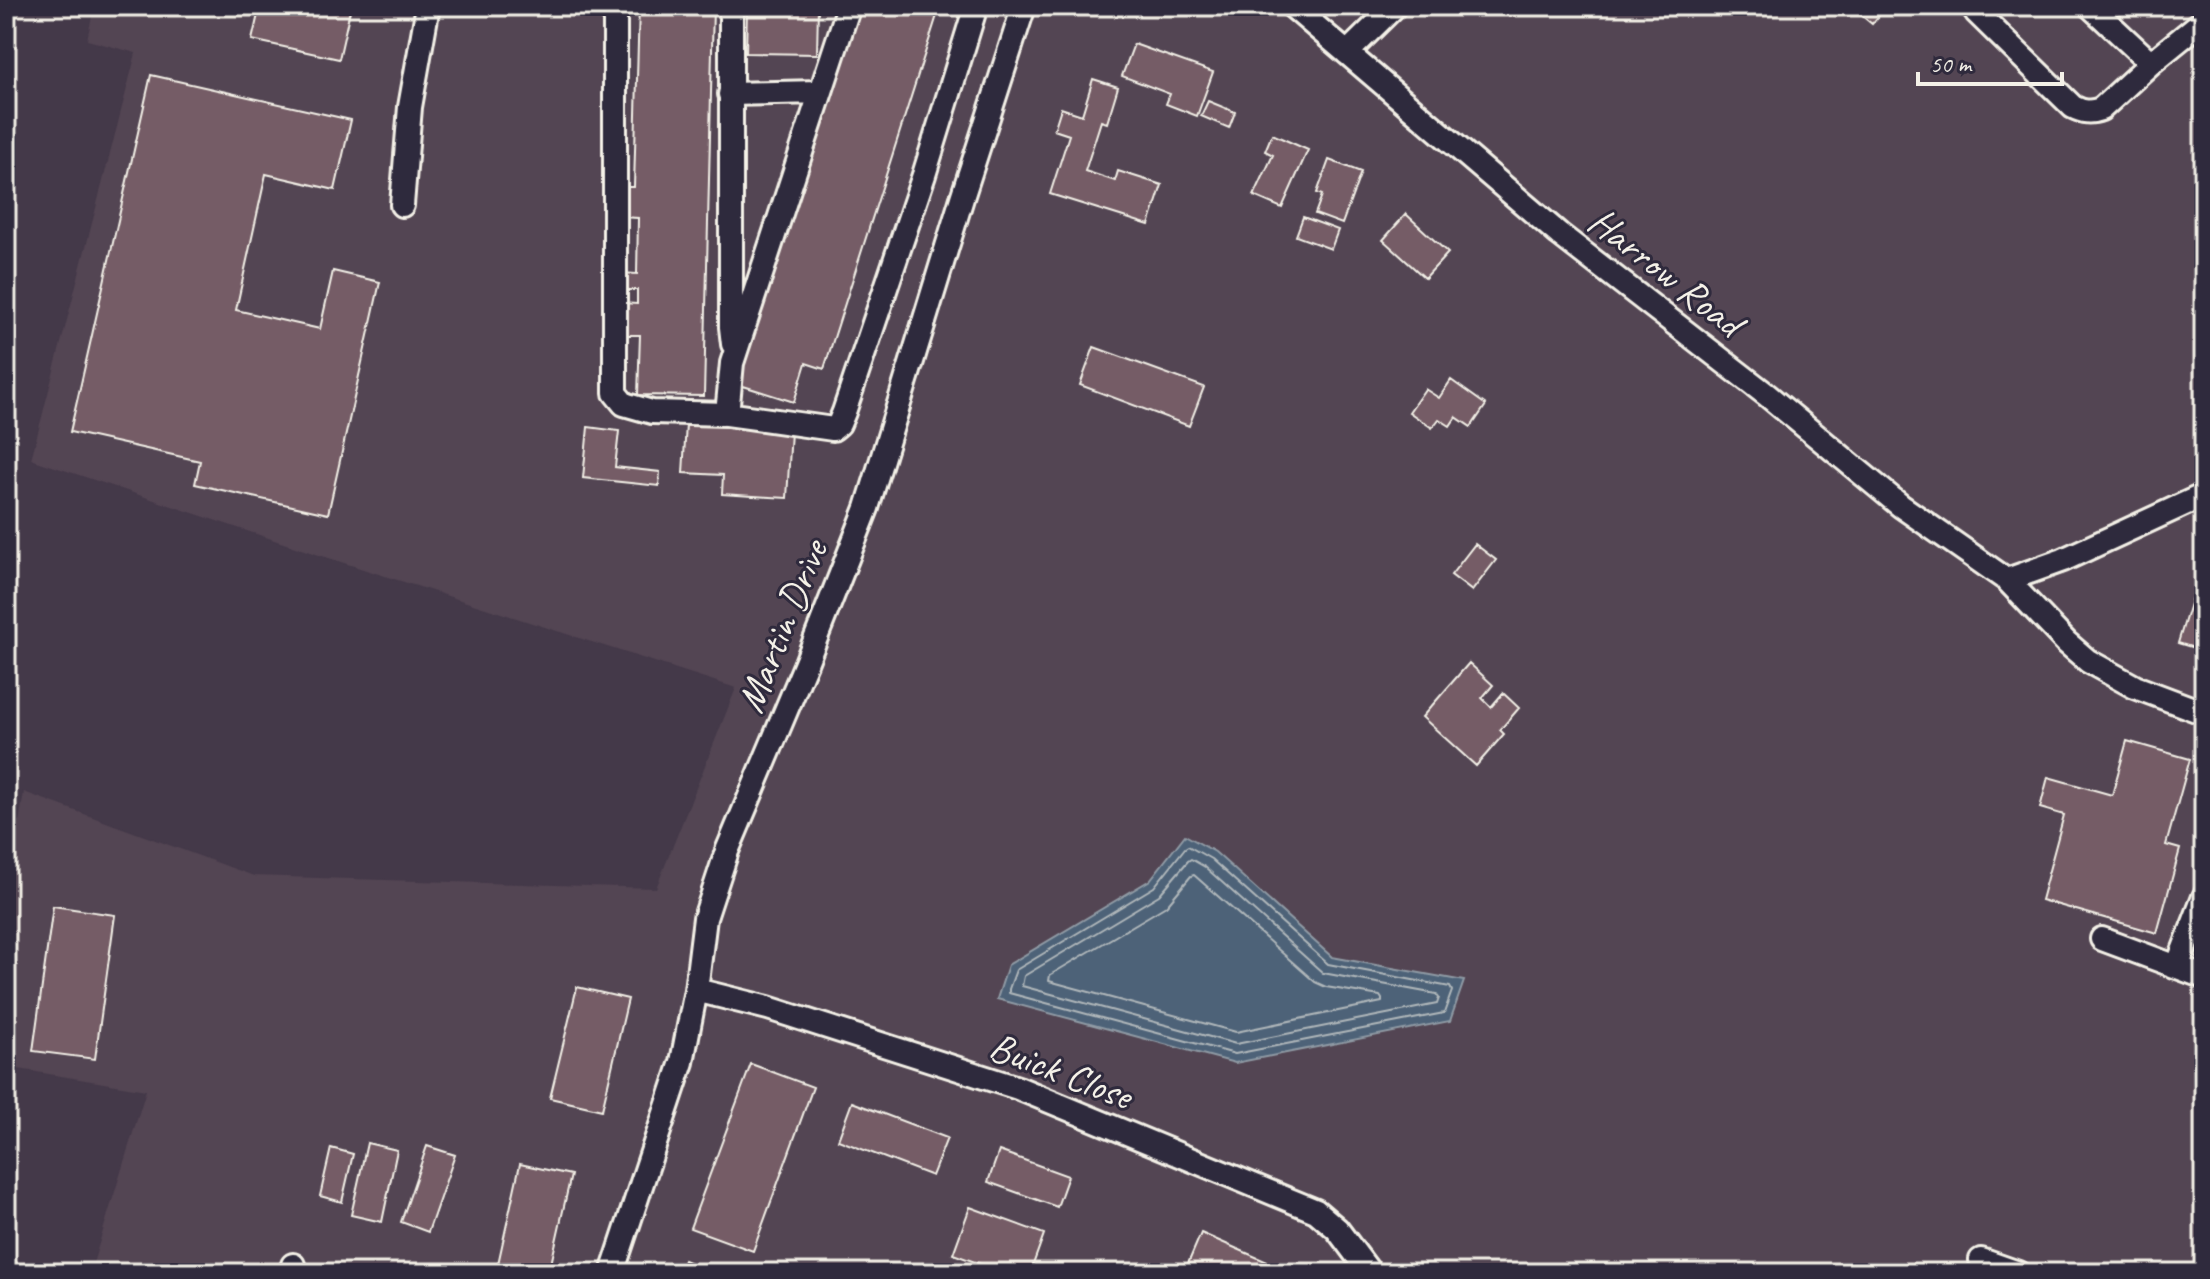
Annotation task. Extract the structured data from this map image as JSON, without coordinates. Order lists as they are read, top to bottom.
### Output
{
  "streets": {
    "street": ["Harrow Road", "Martin Drive", "Buick Close"]
  },
  "crossings": [
    ["Martin Drive", "Buick Close"]
  ],
  "scale_bar": "50 m"
}
